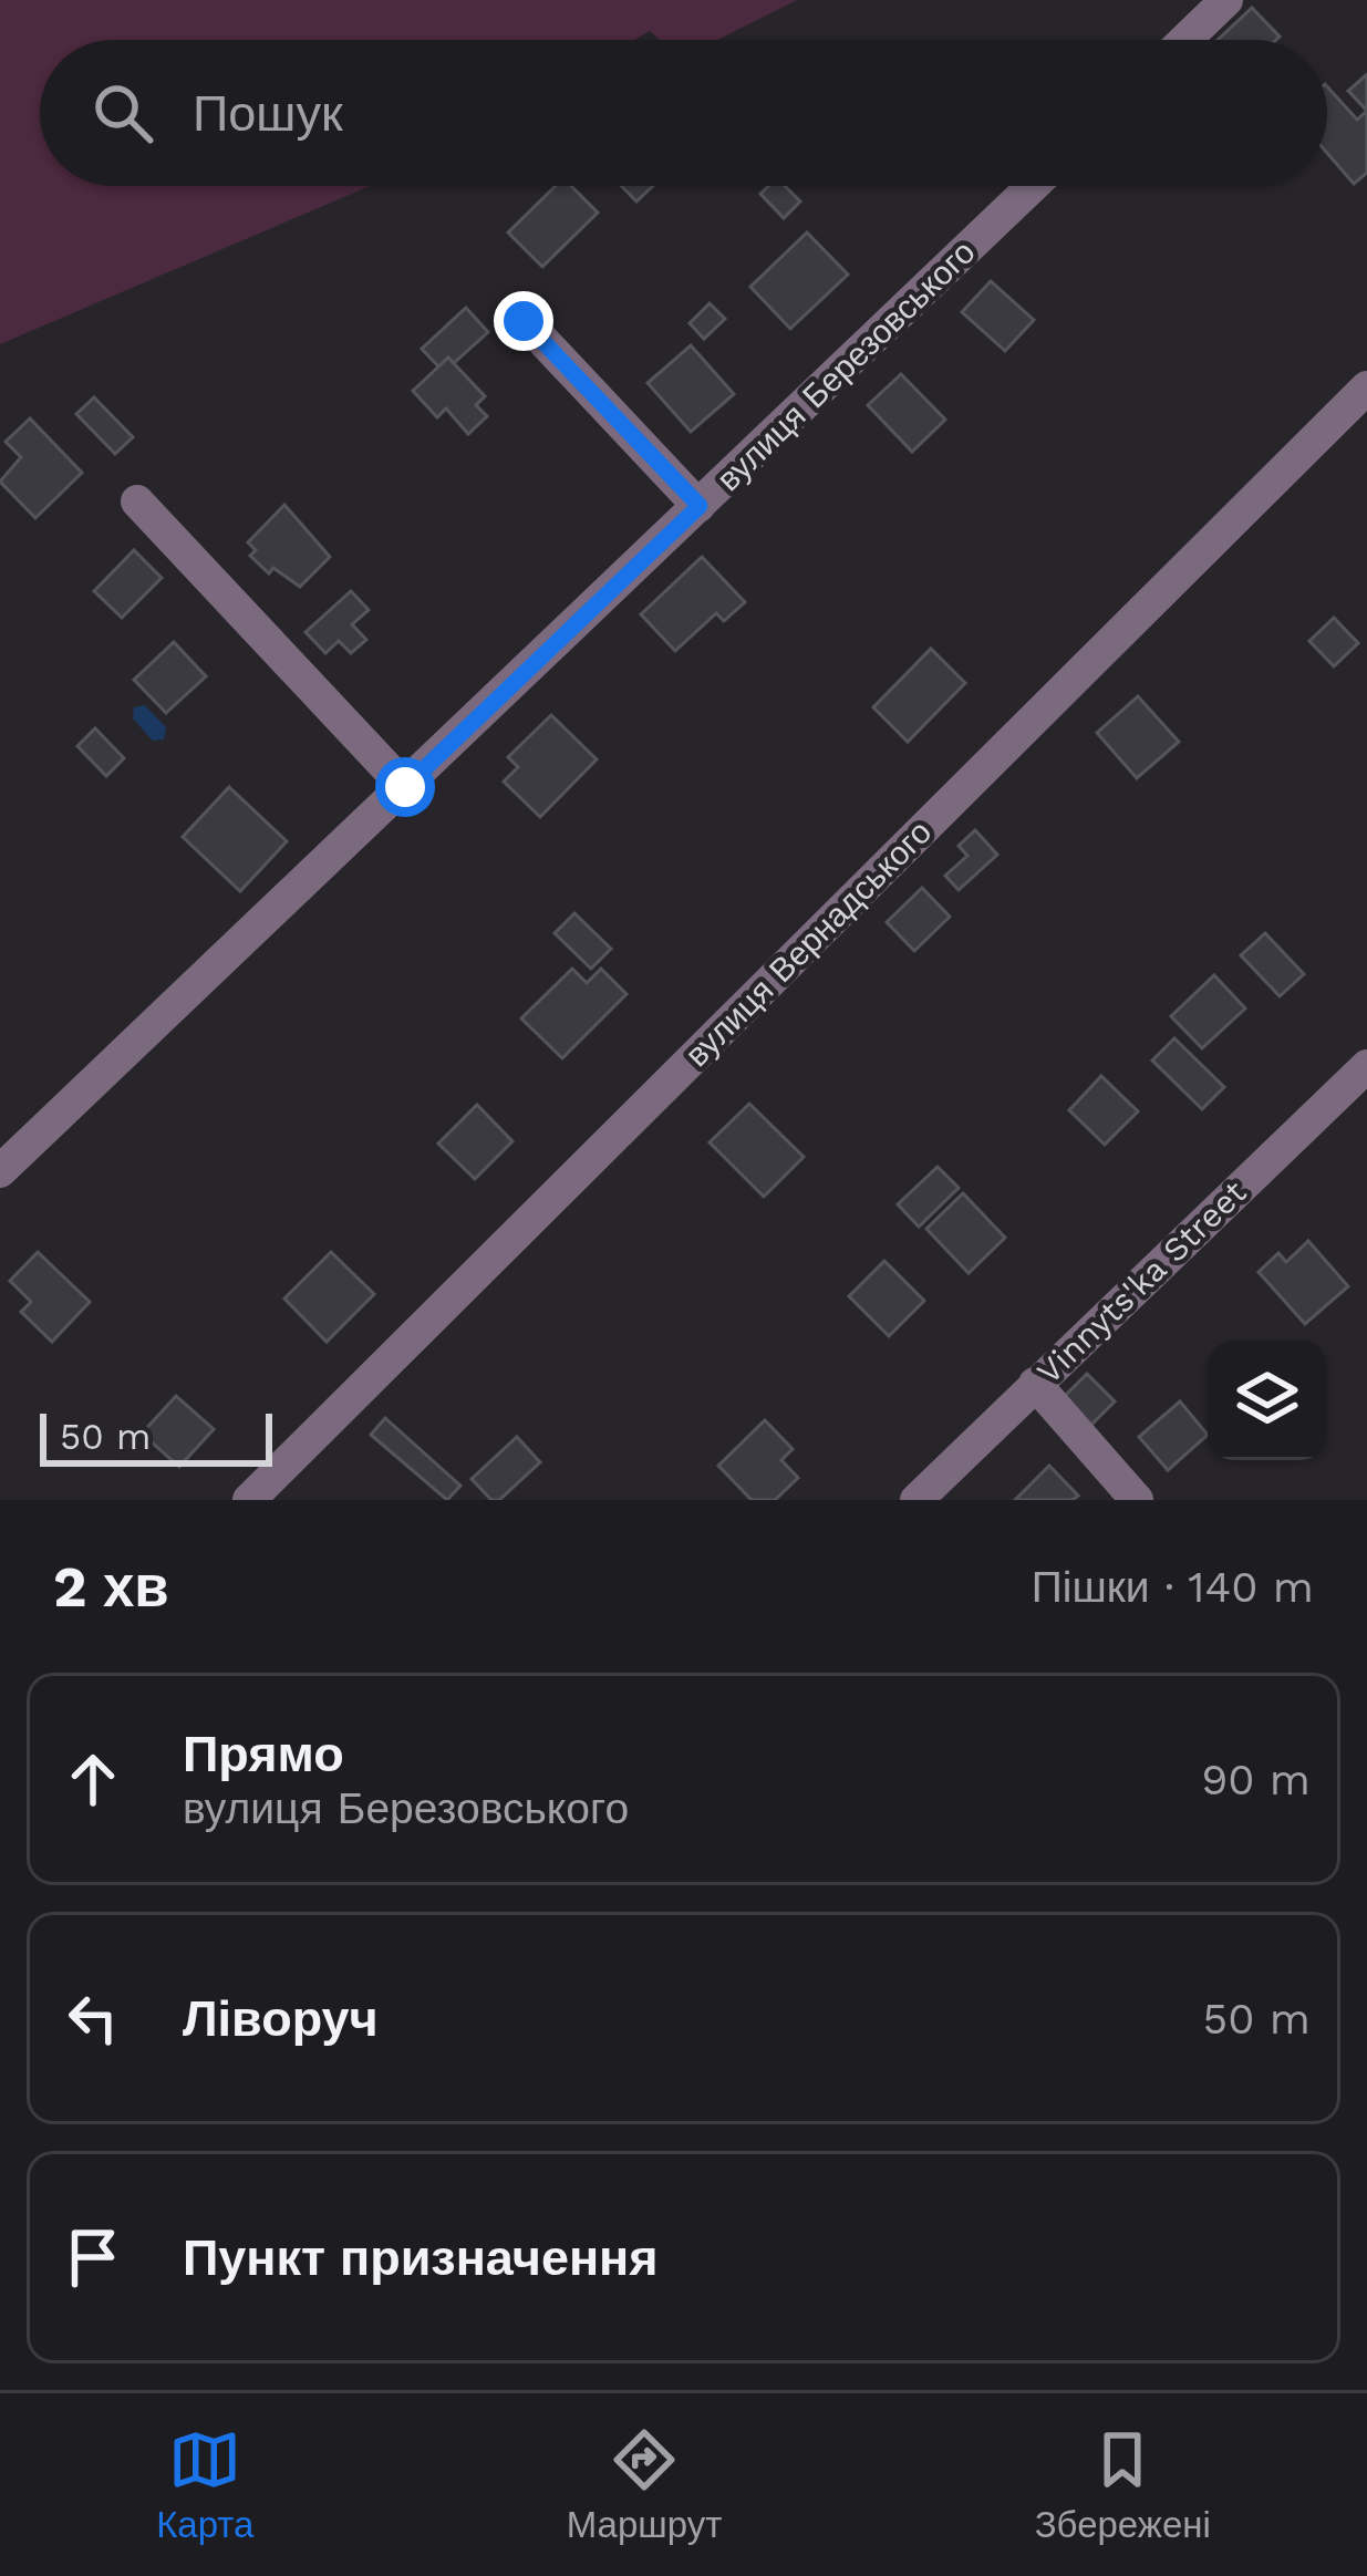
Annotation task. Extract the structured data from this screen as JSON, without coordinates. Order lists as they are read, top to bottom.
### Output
{
  "streets": {
    "street": ["вулиця Березовського", "вулиця Вернадського", "Vinnyts'ka Street"]
  },
  "scale_bar": "50 m",
  "page": {
    "search": "Пошук",
    "scale": "50 m",
    "heading": ["2 хв", "Пішки · 140 m"],
    "list": [
      ["Прямо", "вулиця Березовського", "90 m"],
      ["Ліворуч", "50 m"],
      "Пункт призначення"
    ],
    "nav": ["Карта", "Маршрут", "Збережені"]
  }
}
